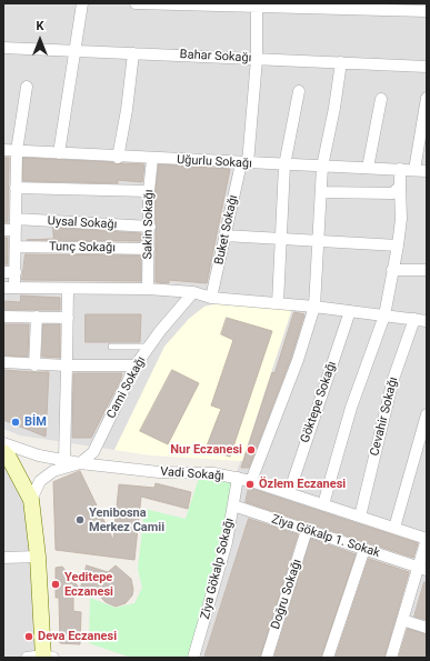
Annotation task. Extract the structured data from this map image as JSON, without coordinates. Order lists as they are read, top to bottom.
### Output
{
  "streets": {
    "street": [
      "Bahar Sokağı",
      "Uğurlu Sokağı",
      "Uysal Sokağı",
      "Sakin Sokağı",
      "Buket Sokağı",
      "Tunç Sokağı",
      "Cami Sokağı",
      "Göktepe Sokağı",
      "Cevahir Sokağı",
      "Vadi Sokağı",
      "Ziya Gökalp 1. Sokak",
      "Ziya Gökalp Sokağı",
      "Doğru Sokağı"
    ]
  },
  "crossings": [
    ["Bahar Sokağı", "Buket Sokağı"],
    ["Uğurlu Sokağı", "Sakin Sokağı"],
    ["Uğurlu Sokağı", "Buket Sokağı"],
    ["Uysal Sokağı", "Sakin Sokağı"],
    ["Sakin Sokağı", "Tunç Sokağı"],
    ["Cami Sokağı", "Vadi Sokağı"],
    ["Göktepe Sokağı", "Vadi Sokağı"],
    ["Cevahir Sokağı", "Vadi Sokağı"],
    ["Vadi Sokağı", "Ziya Gökalp Sokağı"],
    ["Ziya Gökalp 1. Sokak", "Ziya Gökalp Sokağı"],
    ["Ziya Gökalp 1. Sokak", "Doğru Sokağı"]
  ],
  "places": [
    "BİM",
    "Nur Eczanesi",
    "Özlem Eczanesi",
    "Yenibosna Merkez Camii",
    "Yeditepe Eczanesi",
    "Deva Eczanesi"
  ],
  "north": "top"
}
